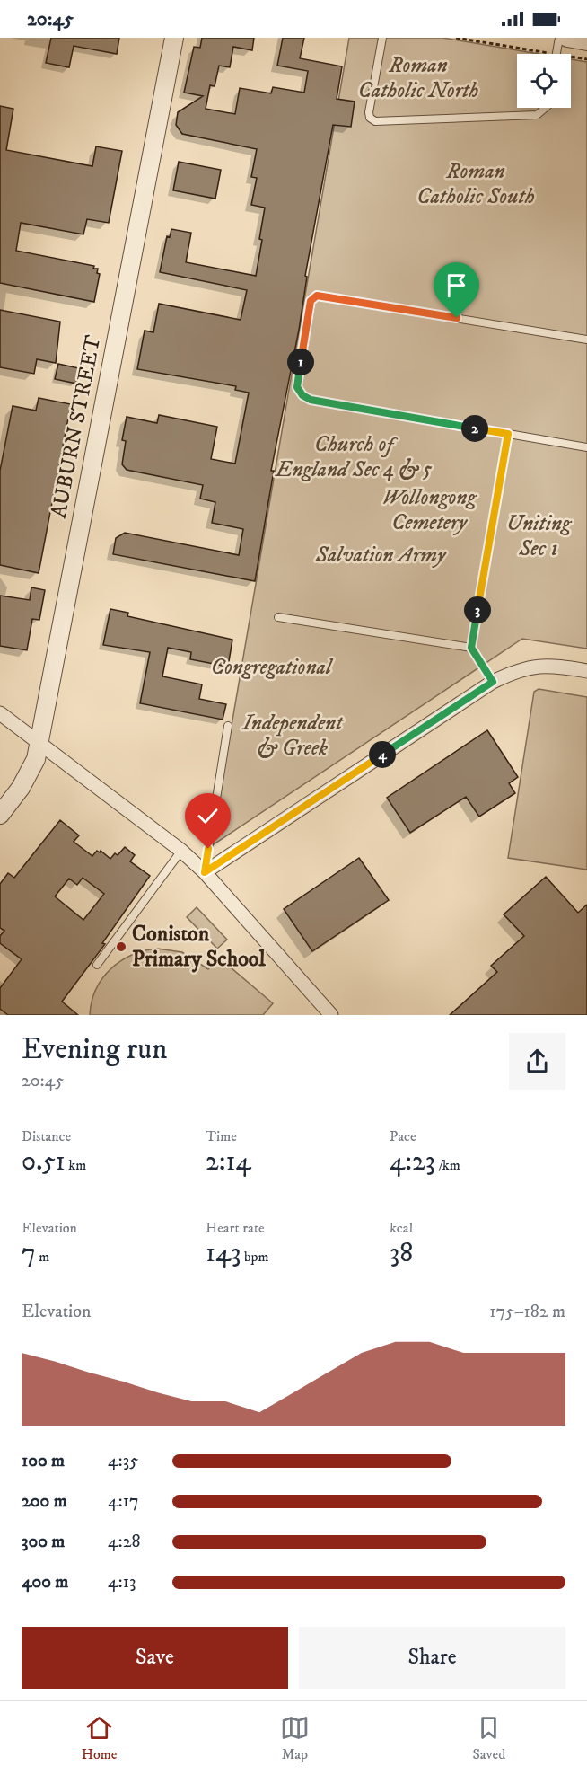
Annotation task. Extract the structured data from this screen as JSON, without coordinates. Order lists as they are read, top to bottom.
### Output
{
  "streets": {
    "street": ["AUBURN STREET"]
  },
  "parks": [
    "Roman Catholic North",
    "Roman Catholic South",
    "Church of England Sec 4 & 5",
    "Wollongong Cemetery",
    "Uniting Sec 1",
    "Salvation Army",
    "Congregational",
    "Independent & Greek"
  ],
  "places": ["Coniston Primary School"],
  "page": {
    "status": "20:45",
    "pins": [
      "1",
      "2",
      "3",
      "4"
    ],
    "heading": ["Evening run", "20:45"],
    "stats": [
      ["Distance", "0.51 km"],
      ["Time", "2:14"],
      ["Pace", "4:23 /km"],
      ["Elevation", "7 m"],
      ["Heart rate", "143 bpm"],
      ["kcal", "38"]
    ],
    "chart": ["Elevation", "175–182 m"],
    "list": [
      {
        "name": "100 m",
        "note": "4:35"
      },
      {
        "name": "200 m",
        "note": "4:17"
      },
      {
        "name": "300 m",
        "note": "4:28"
      },
      {
        "name": "400 m",
        "note": "4:13"
      }
    ],
    "buttons": ["Save", "Share"],
    "tabs": ["Home", "Map", "Saved"]
  }
}
